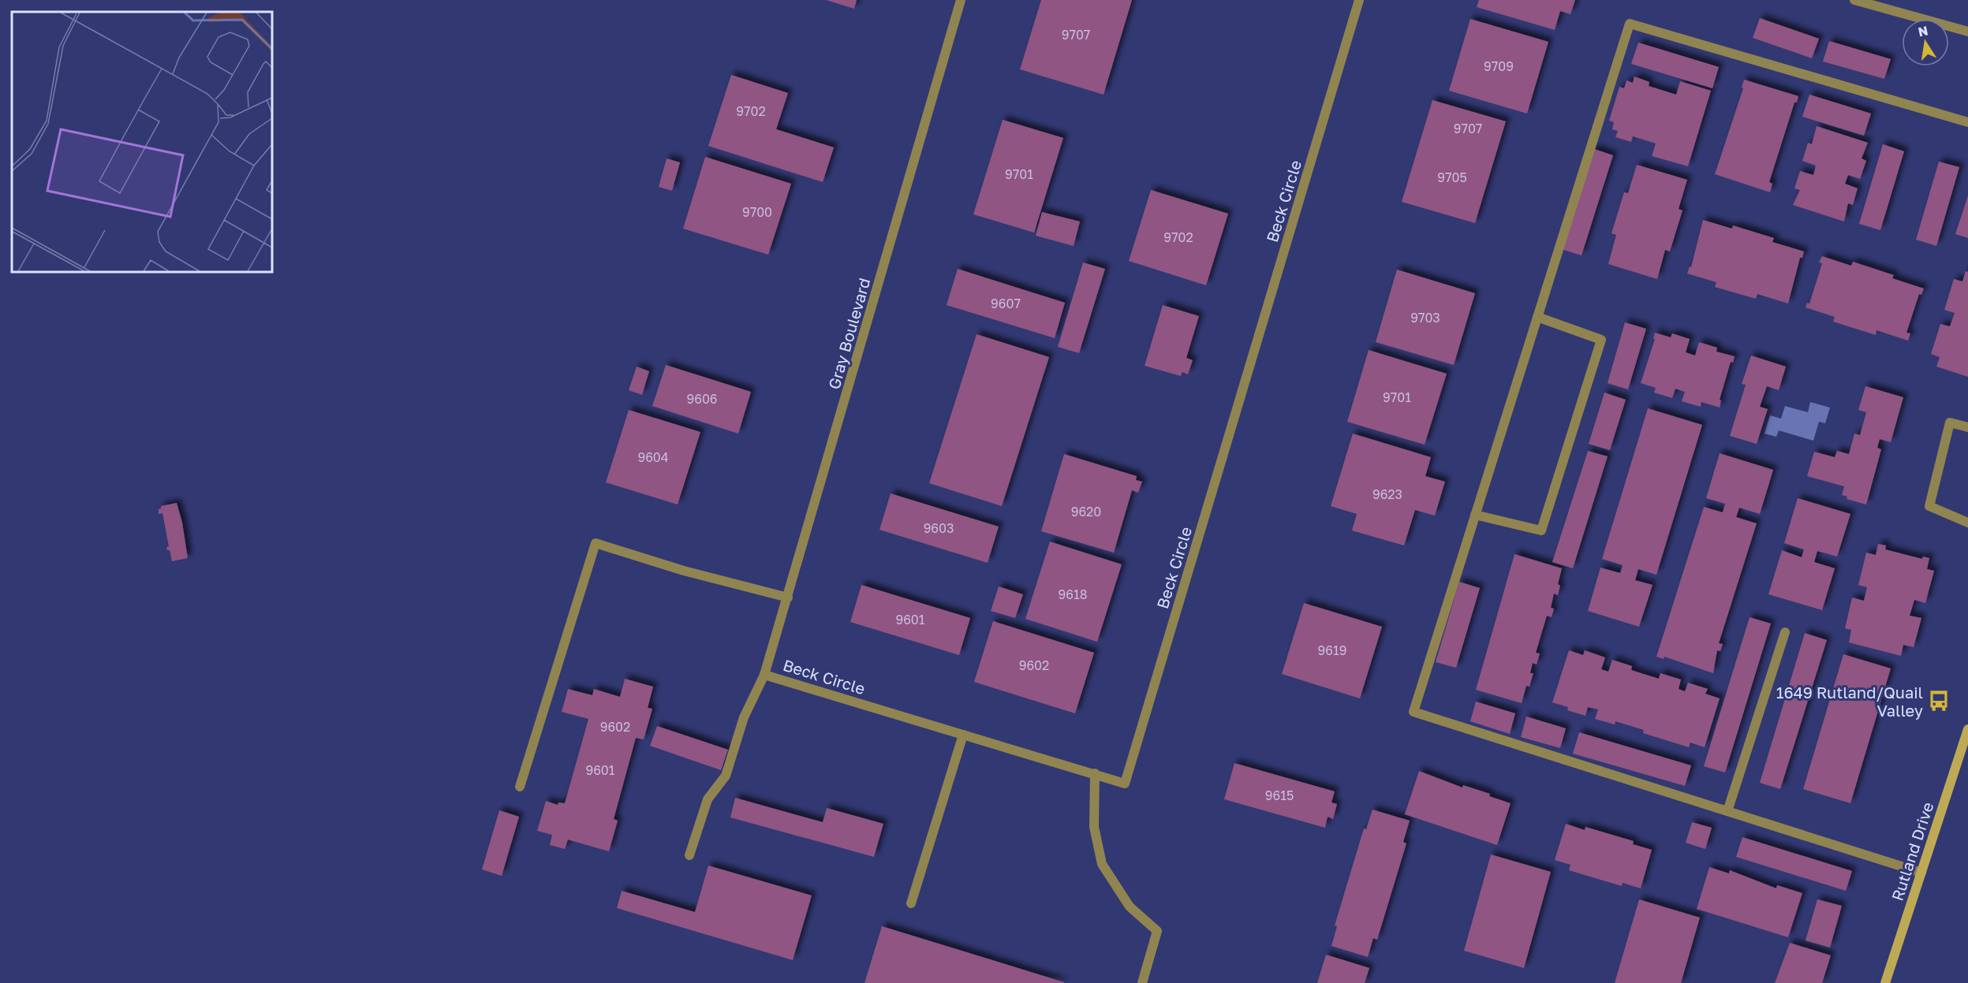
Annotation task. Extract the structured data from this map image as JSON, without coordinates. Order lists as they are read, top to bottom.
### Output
{
  "streets": {
    "street": ["Beck Circle", "Gray Boulevard", "Rutland Drive"]
  },
  "crossings": [
    ["Beck Circle", "Gray Boulevard"]
  ],
  "places": {
    "bus stop": ["1649 Rutland/Quail Valley"]
  },
  "house_numbers": [
    "9707",
    "9709",
    "9702",
    "9707",
    "9701",
    "9705",
    "9700",
    "9702",
    "9607",
    "9703",
    "9701",
    "9606",
    "9604",
    "9623",
    "9620",
    "9603",
    "9618",
    "9601",
    "9619",
    "9602",
    "9602",
    "9601",
    "9615"
  ],
  "north": "top"
}
